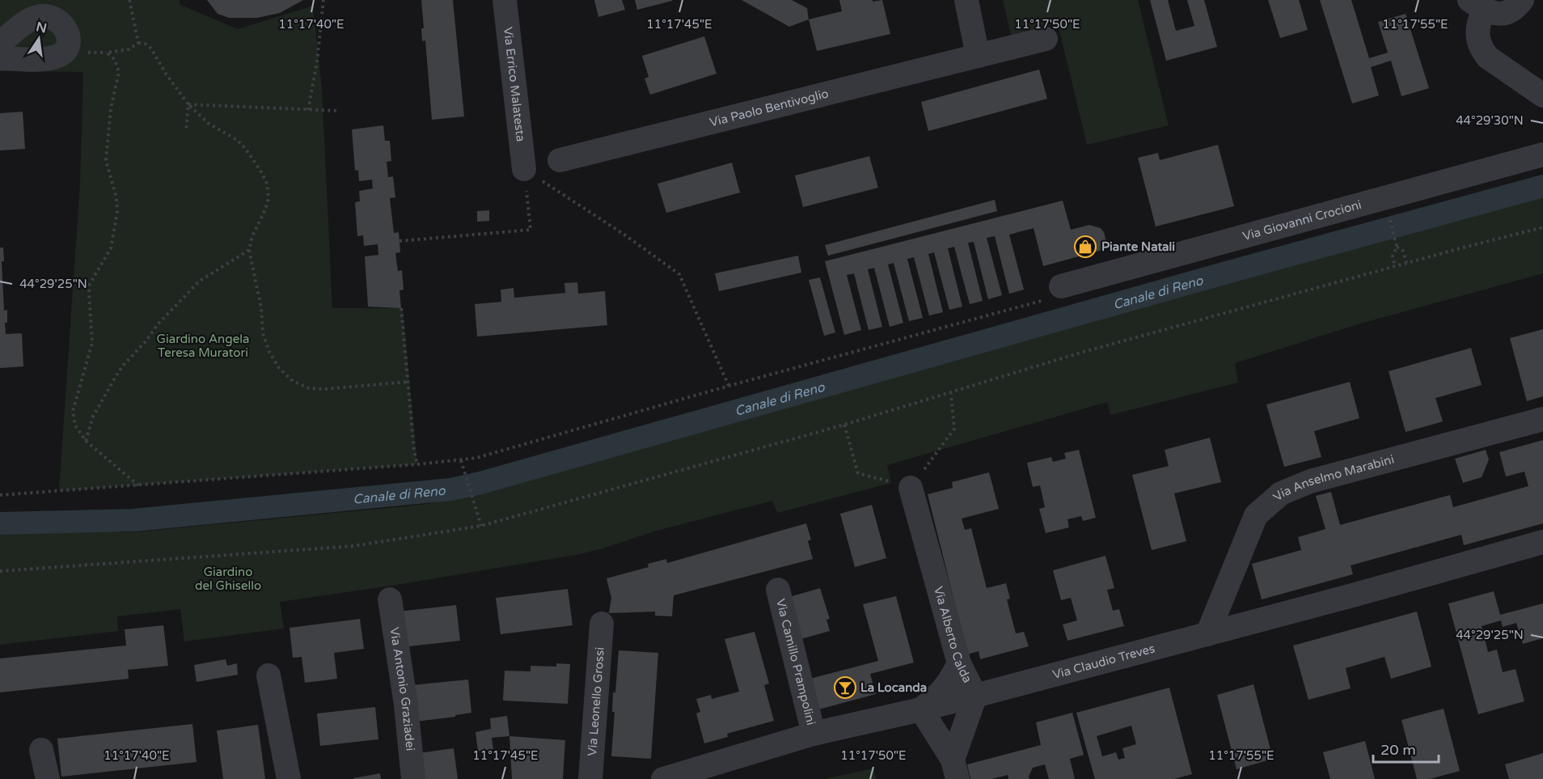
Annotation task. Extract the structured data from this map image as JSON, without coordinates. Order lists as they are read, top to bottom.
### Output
{
  "streets": {
    "street": [
      "Via Errico Malatesta",
      "Via Paolo Bentivoglio",
      "Via Giovanni Crocioni",
      "Via Anselmo Marabini",
      "Via Alberto Calda",
      "Via Camillo Prampolini",
      "Via Claudio Treves",
      "Via Antonio Graziadei",
      "Via Leonello Grossi"
    ]
  },
  "crossings": [
    ["Via Anselmo Marabini", "Via Claudio Treves"],
    ["Via Alberto Calda", "Via Claudio Treves"],
    ["Via Camillo Prampolini", "Via Claudio Treves"]
  ],
  "water": ["Canale di Reno"],
  "parks": ["Giardino Angela Teresa Muratori", "Giardino del Ghisello"],
  "places": {
    "shop": ["Piante Natali"],
    "bar": ["La Locanda"]
  },
  "scale_bar": "20 m",
  "north": "top",
  "coordinates": [
    "11°17'40\"E",
    "11°17'45\"E",
    "11°17'50\"E",
    "11°17'55\"E",
    "44°29'30\"N",
    "44°29'25\"N"
  ]
}
